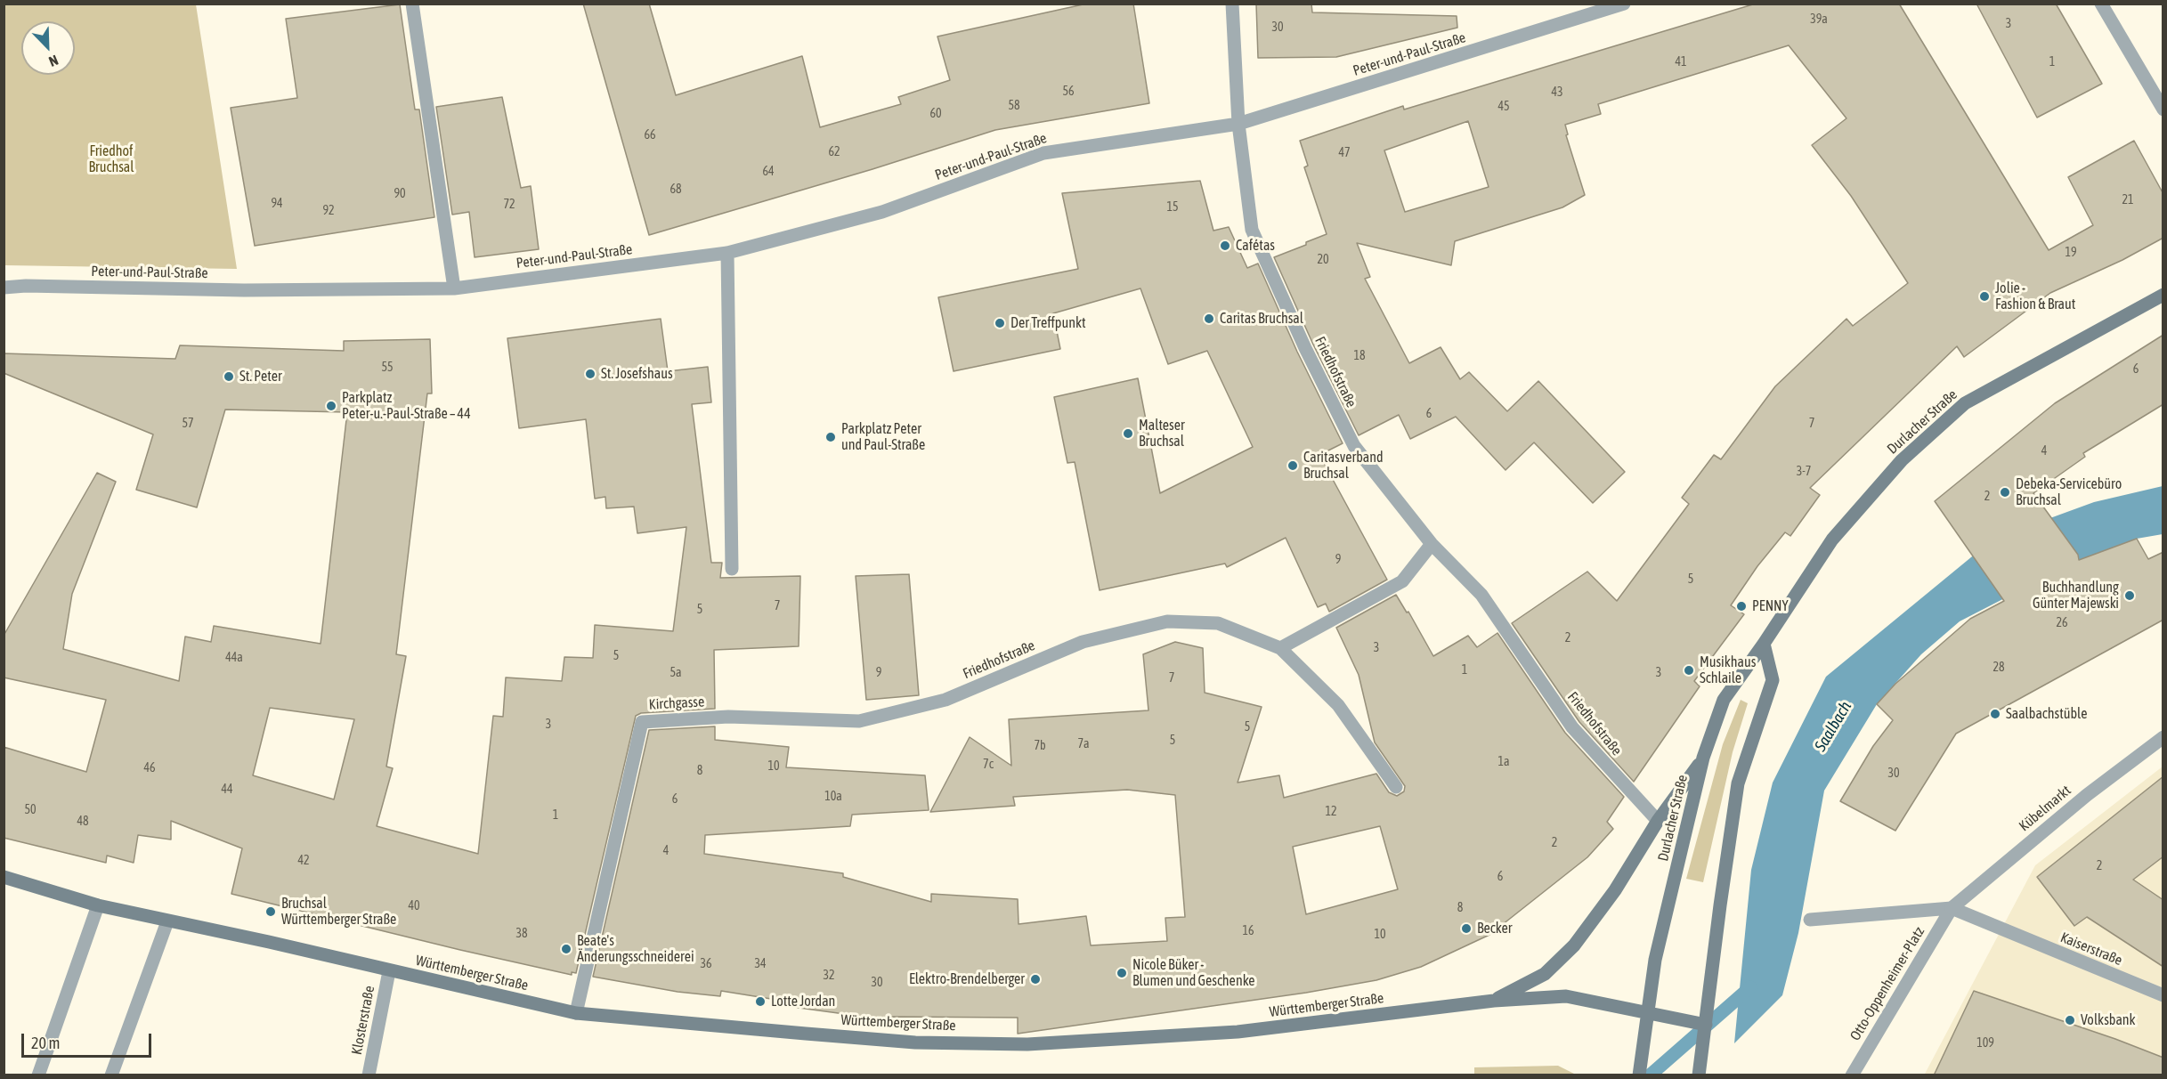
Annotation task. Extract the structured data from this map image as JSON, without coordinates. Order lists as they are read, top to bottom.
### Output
{
  "streets": {
    "main road": ["Durlacher Straße", "Württemberger Straße"],
    "street": [
      "Peter-und-Paul-Straße",
      "Friedhofstraße",
      "Kirchgasse",
      "Kübelmarkt",
      "Kaiserstraße",
      "Otto-Oppenheimer-Platz",
      "Klosterstraße"
    ]
  },
  "crossings": [
    ["Peter-und-Paul-Straße", "Friedhofstraße"],
    ["Friedhofstraße", "Kirchgasse"],
    ["Durlacher Straße", "Württemberger Straße"],
    ["Kirchgasse", "Württemberger Straße"],
    ["Kübelmarkt", "Otto-Oppenheimer-Platz"],
    ["Kaiserstraße", "Otto-Oppenheimer-Platz"],
    ["Württemberger Straße", "Klosterstraße"]
  ],
  "water": ["Saalbach"],
  "parks": ["Friedhof Bruchsal"],
  "places": [
    "Cafétas",
    "Jolie - Fashion & Braut",
    "Caritas Bruchsal",
    "Der Treffpunkt",
    "St. Josefshaus",
    "St. Peter",
    "Parkplatz Peter-u.-Paul-Straße – 44",
    "Malteser Bruchsal",
    "Parkplatz Peter und Paul-Straße",
    "Caritasverband Bruchsal",
    "Debeka-Servicebüro Bruchsal",
    "Buchhandlung Günter Majewski",
    "PENNY",
    "Musikhaus Schlaile",
    "Saalbachstüble",
    "Bruchsal Württemberger Straße",
    "Becker",
    "Beate's Änderungsschneiderei",
    "Nicole Büker - Blumen und Geschenke",
    "Elektro-Brendelberger",
    "Lotte Jordan",
    "Volksbank"
  ],
  "house_numbers": [
    "39a",
    "3",
    "30",
    "41",
    "1",
    "56",
    "43",
    "58",
    "45",
    "60",
    "66",
    "62",
    "47",
    "64",
    "68",
    "90",
    "21",
    "94",
    "72",
    "15",
    "92",
    "19",
    "20",
    "18",
    "55",
    "6",
    "6",
    "57",
    "7",
    "4",
    "3-7",
    "2",
    "9",
    "5",
    "7",
    "5",
    "26",
    "2",
    "3",
    "5",
    "44a",
    "28",
    "1",
    "5a",
    "9",
    "3",
    "7",
    "3",
    "5",
    "5",
    "7a",
    "7b",
    "1a",
    "7c",
    "10",
    "46",
    "8",
    "30",
    "44",
    "10a",
    "6",
    "50",
    "12",
    "1",
    "48",
    "2",
    "4",
    "42",
    "2",
    "6",
    "40",
    "8",
    "16",
    "38",
    "10",
    "36",
    "34",
    "32",
    "30",
    "109"
  ],
  "scale_bar": "20 m",
  "north": "bottom right"
}
